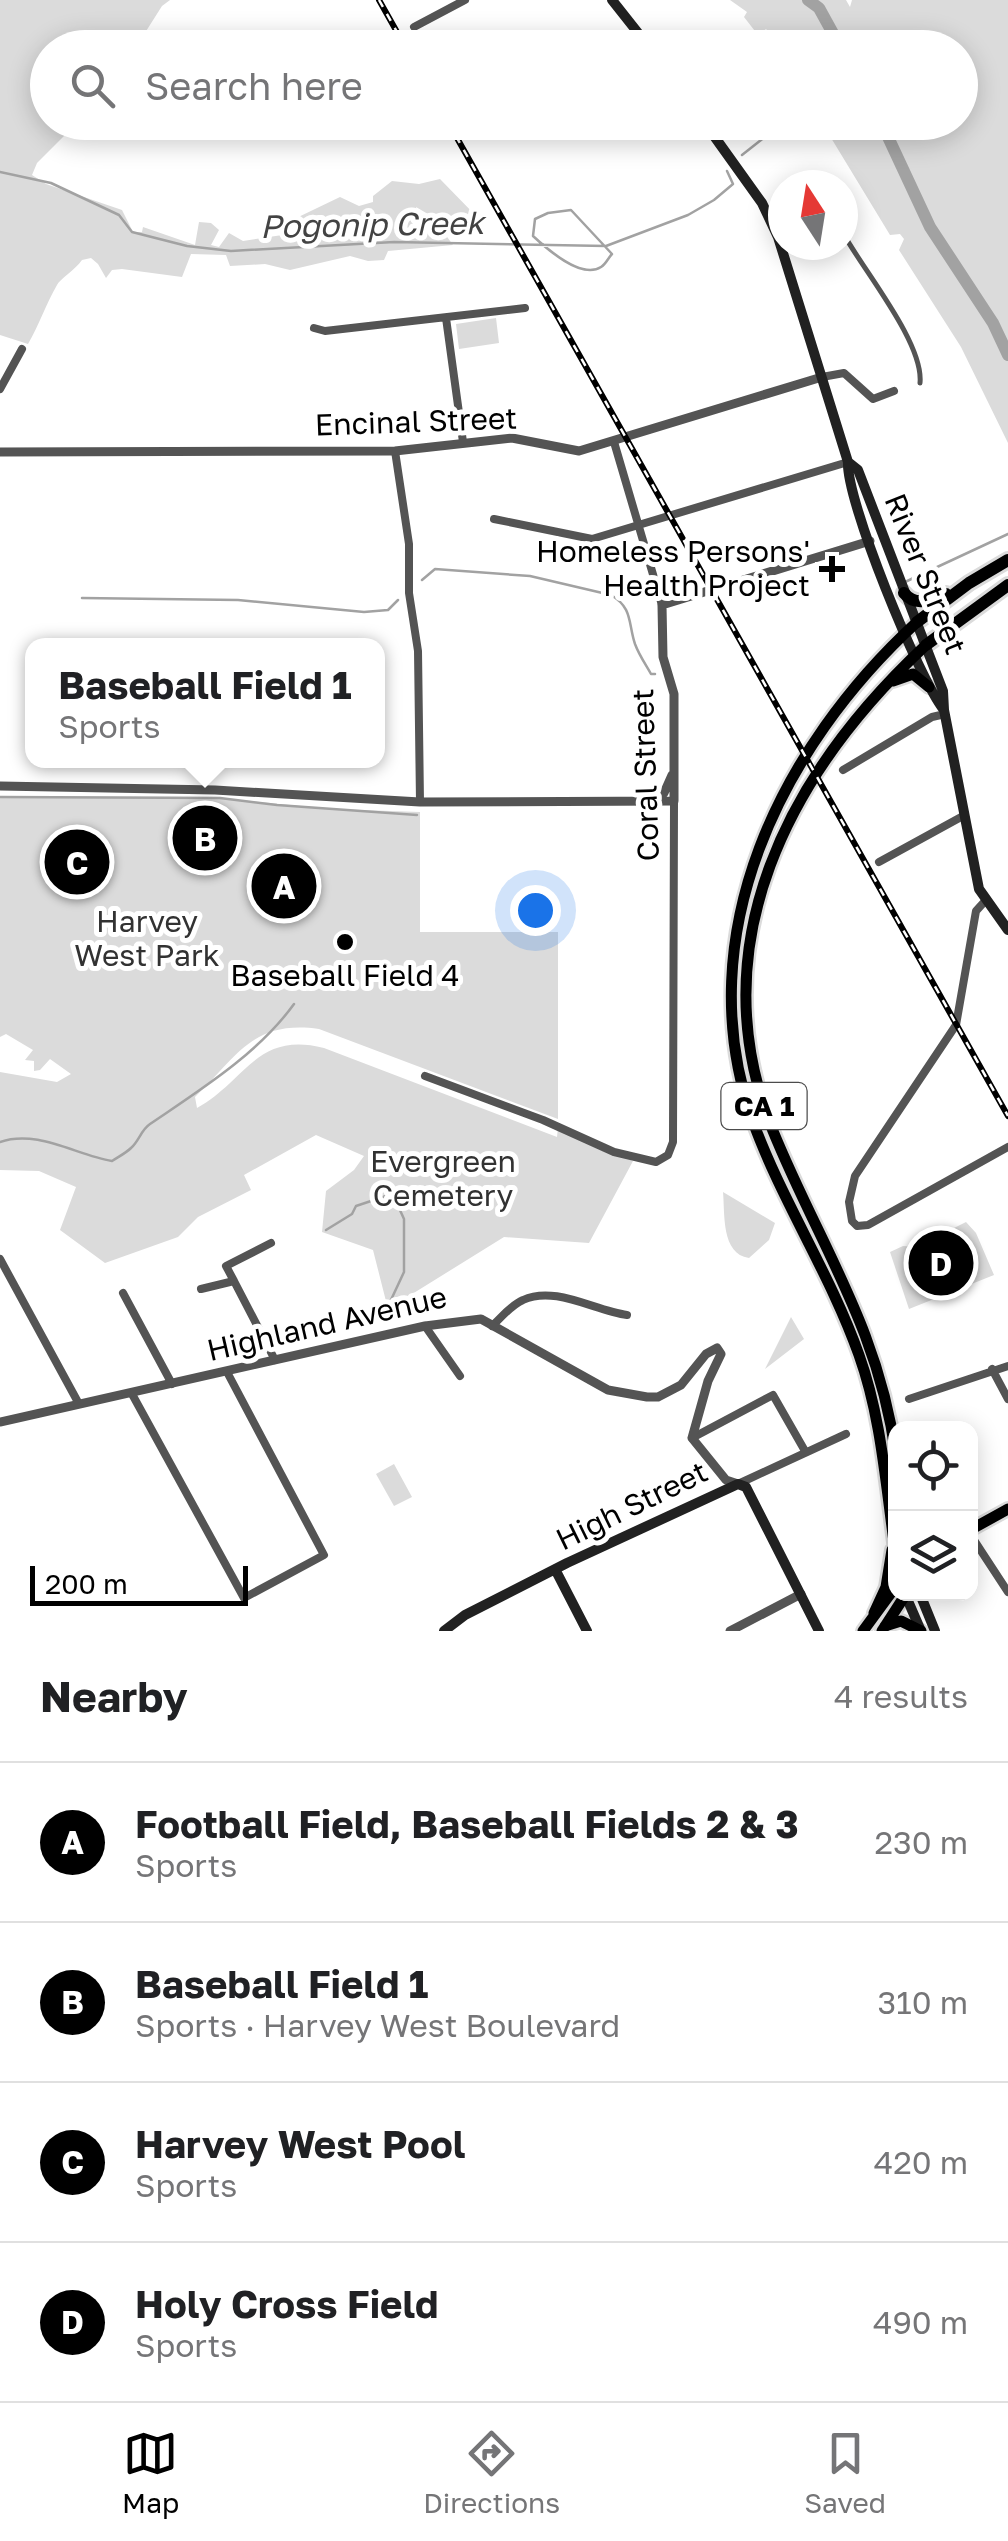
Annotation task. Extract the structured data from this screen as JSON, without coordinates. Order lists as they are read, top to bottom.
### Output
{
  "streets": {
    "highway": ["CA 1"],
    "main road": ["River Street", "High Street"],
    "street": ["Encinal Street", "Coral Street", "Highland Avenue"]
  },
  "crossings": [
    ["Encinal Street", "River Street"],
    ["River Street", "CA 1"]
  ],
  "water": ["Pogonip Creek"],
  "parks": ["Harvey West Park", "Evergreen Cemetery"],
  "places": {
    "health": ["Homeless Persons' Health Project"],
    "other": ["Baseball Field 4"]
  },
  "scale_bar": "200 m",
  "north": "top",
  "page": {
    "search": "Search here",
    "popup": ["Baseball Field 1", "Sports"],
    "pins": [
      "B",
      "C",
      "A",
      "D"
    ],
    "scale": "200 m",
    "heading": ["Nearby", "4 results"],
    "list": [
      {
        "mark": "A",
        "name": "Football Field, Baseball Fields 2 & 3",
        "note": "Sports",
        "value": "230 m"
      },
      {
        "mark": "B",
        "name": "Baseball Field 1",
        "note": "Sports · Harvey West Boulevard",
        "value": "310 m"
      },
      {
        "mark": "C",
        "name": "Harvey West Pool",
        "note": "Sports",
        "value": "420 m"
      },
      {
        "mark": "D",
        "name": "Holy Cross Field",
        "note": "Sports",
        "value": "490 m"
      }
    ],
    "nav": ["Map", "Directions", "Saved"]
  }
}
